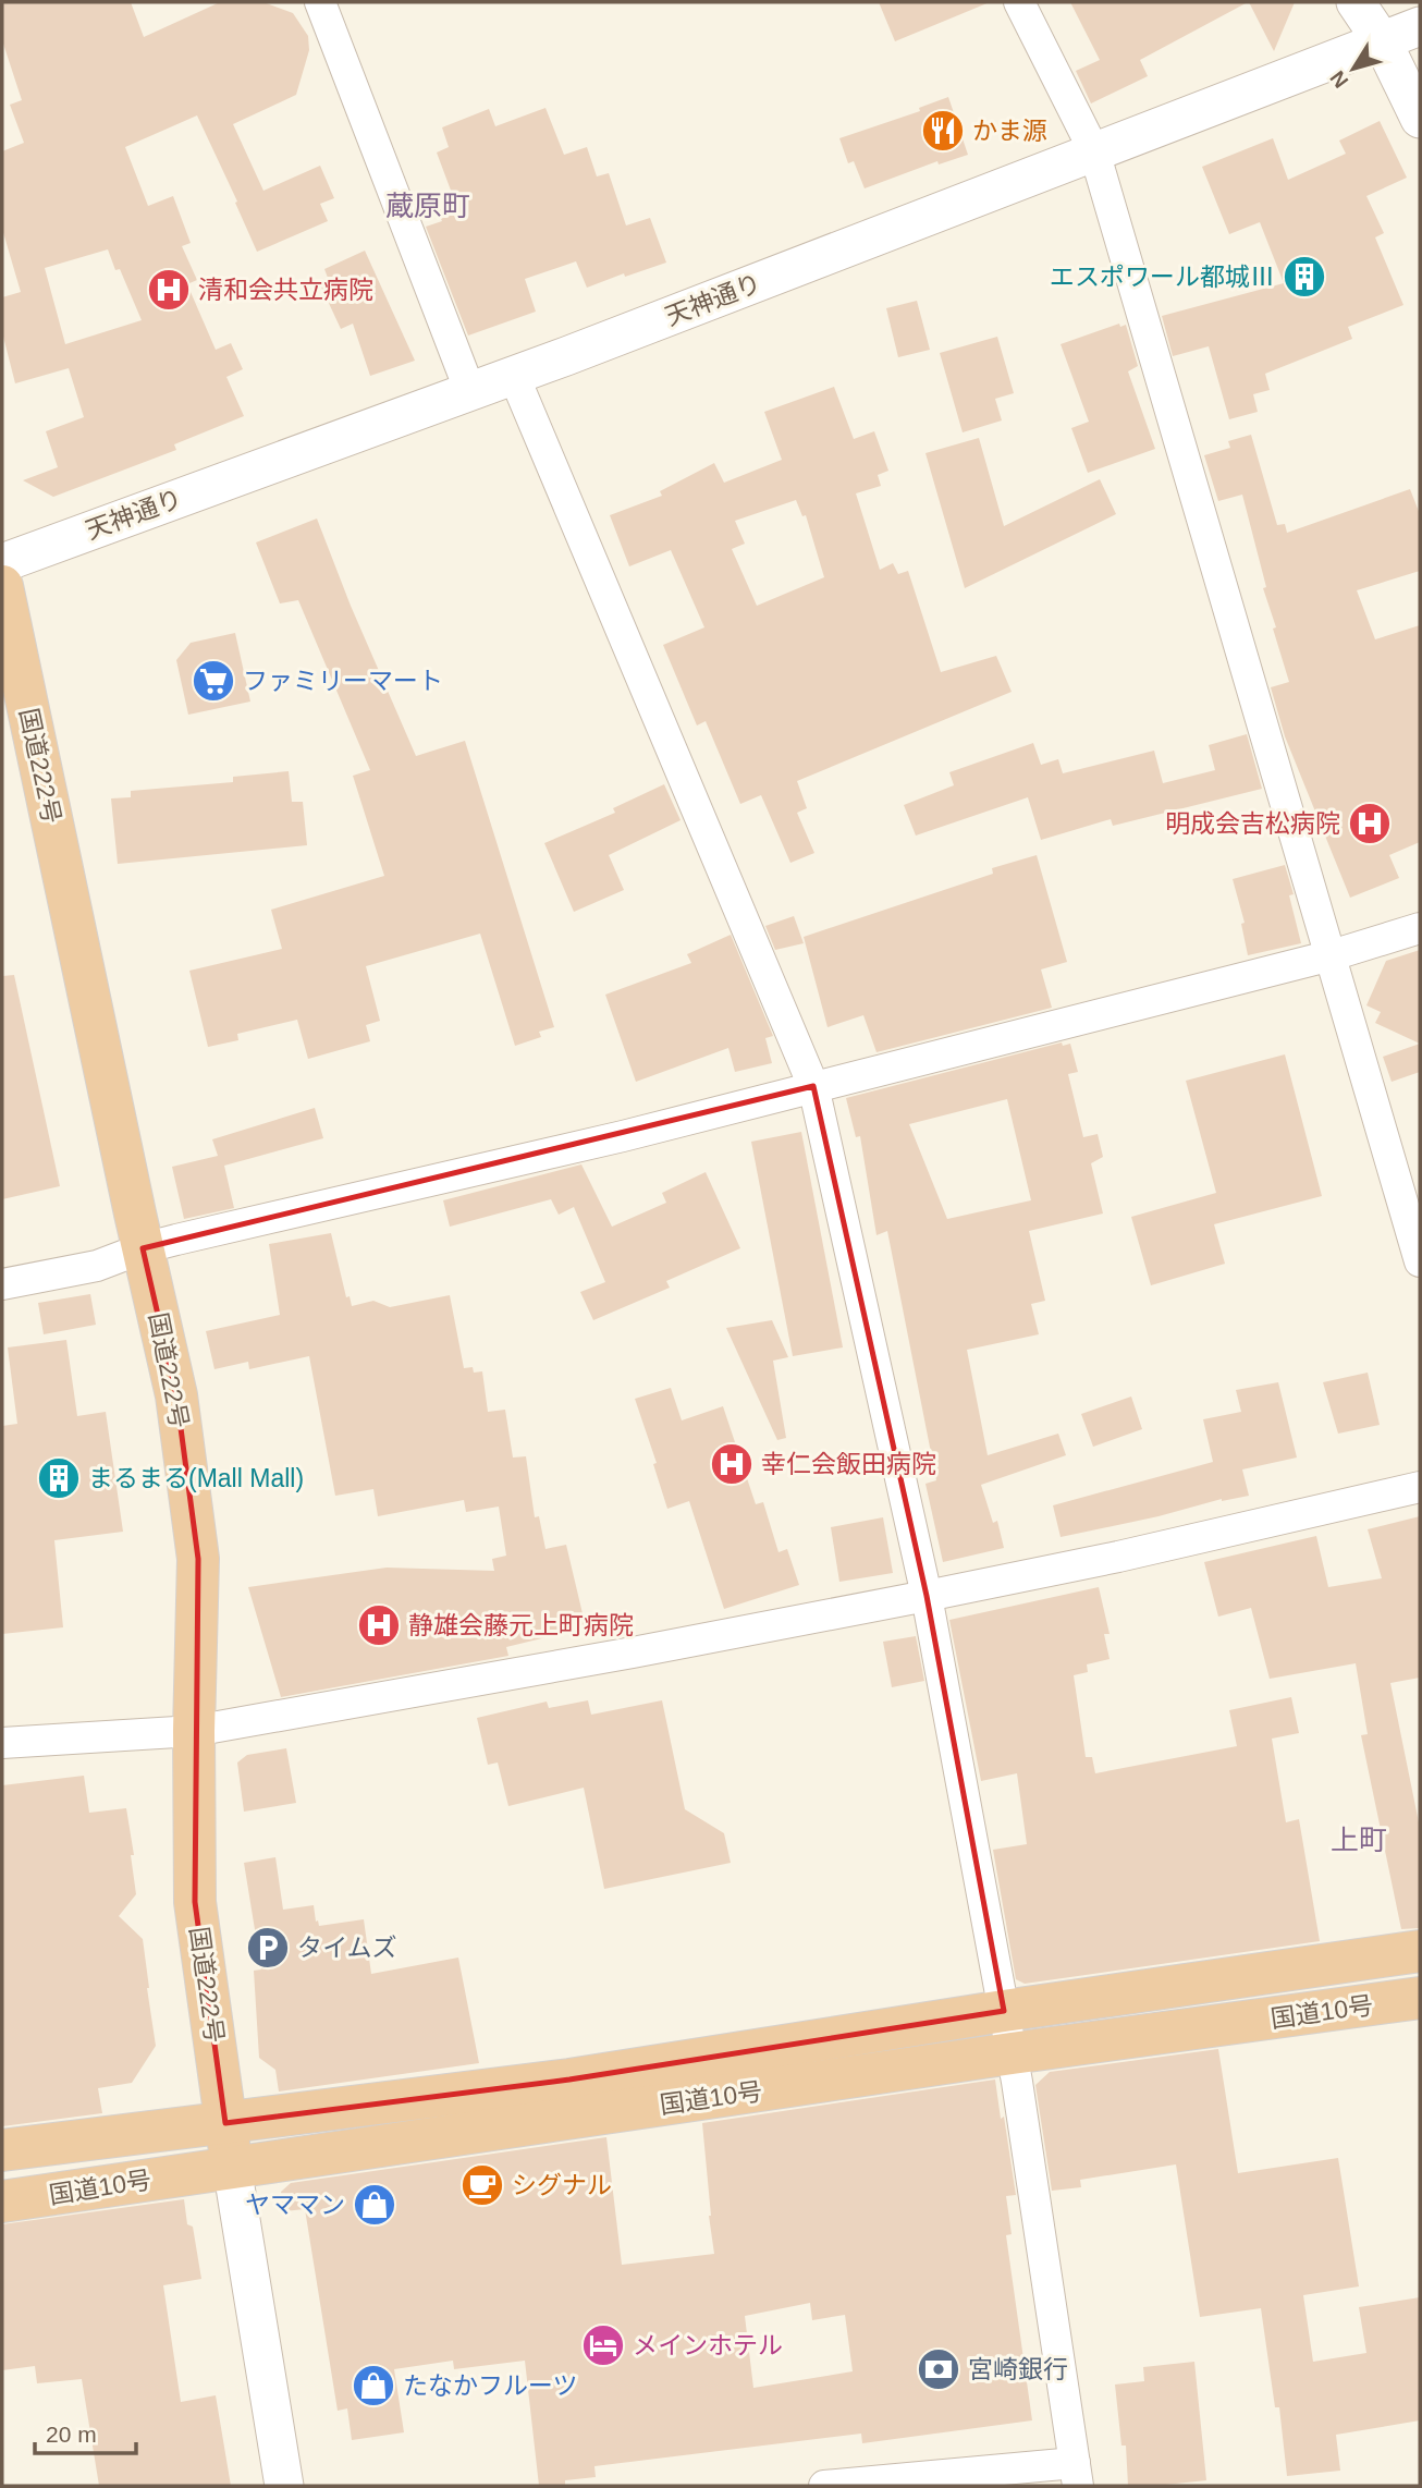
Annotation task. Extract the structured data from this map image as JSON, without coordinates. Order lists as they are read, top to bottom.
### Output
{
  "streets": {
    "highway": ["国道222号", "国道10号"],
    "street": ["天神通り"]
  },
  "crossings": [
    ["国道222号", "国道10号"]
  ],
  "districts": ["蔵原町", "上町"],
  "places": {
    "restaurant": ["かま源"],
    "building": ["エスポワール都城Ⅲ", "まるまる(Mall Mall)"],
    "hospital": [
      "清和会共立病院",
      "明成会吉松病院",
      "幸仁会飯田病院",
      "静雄会藤元上町病院"
    ],
    "supermarket": ["ファミリーマート"],
    "parking": ["タイムズ"],
    "cafe": ["シグナル"],
    "shop": ["ヤママン", "たなかフルーツ"],
    "hotel": ["メインホテル"],
    "bank": ["宮崎銀行"]
  },
  "scale_bar": "20 m",
  "north": "bottom left"
}
